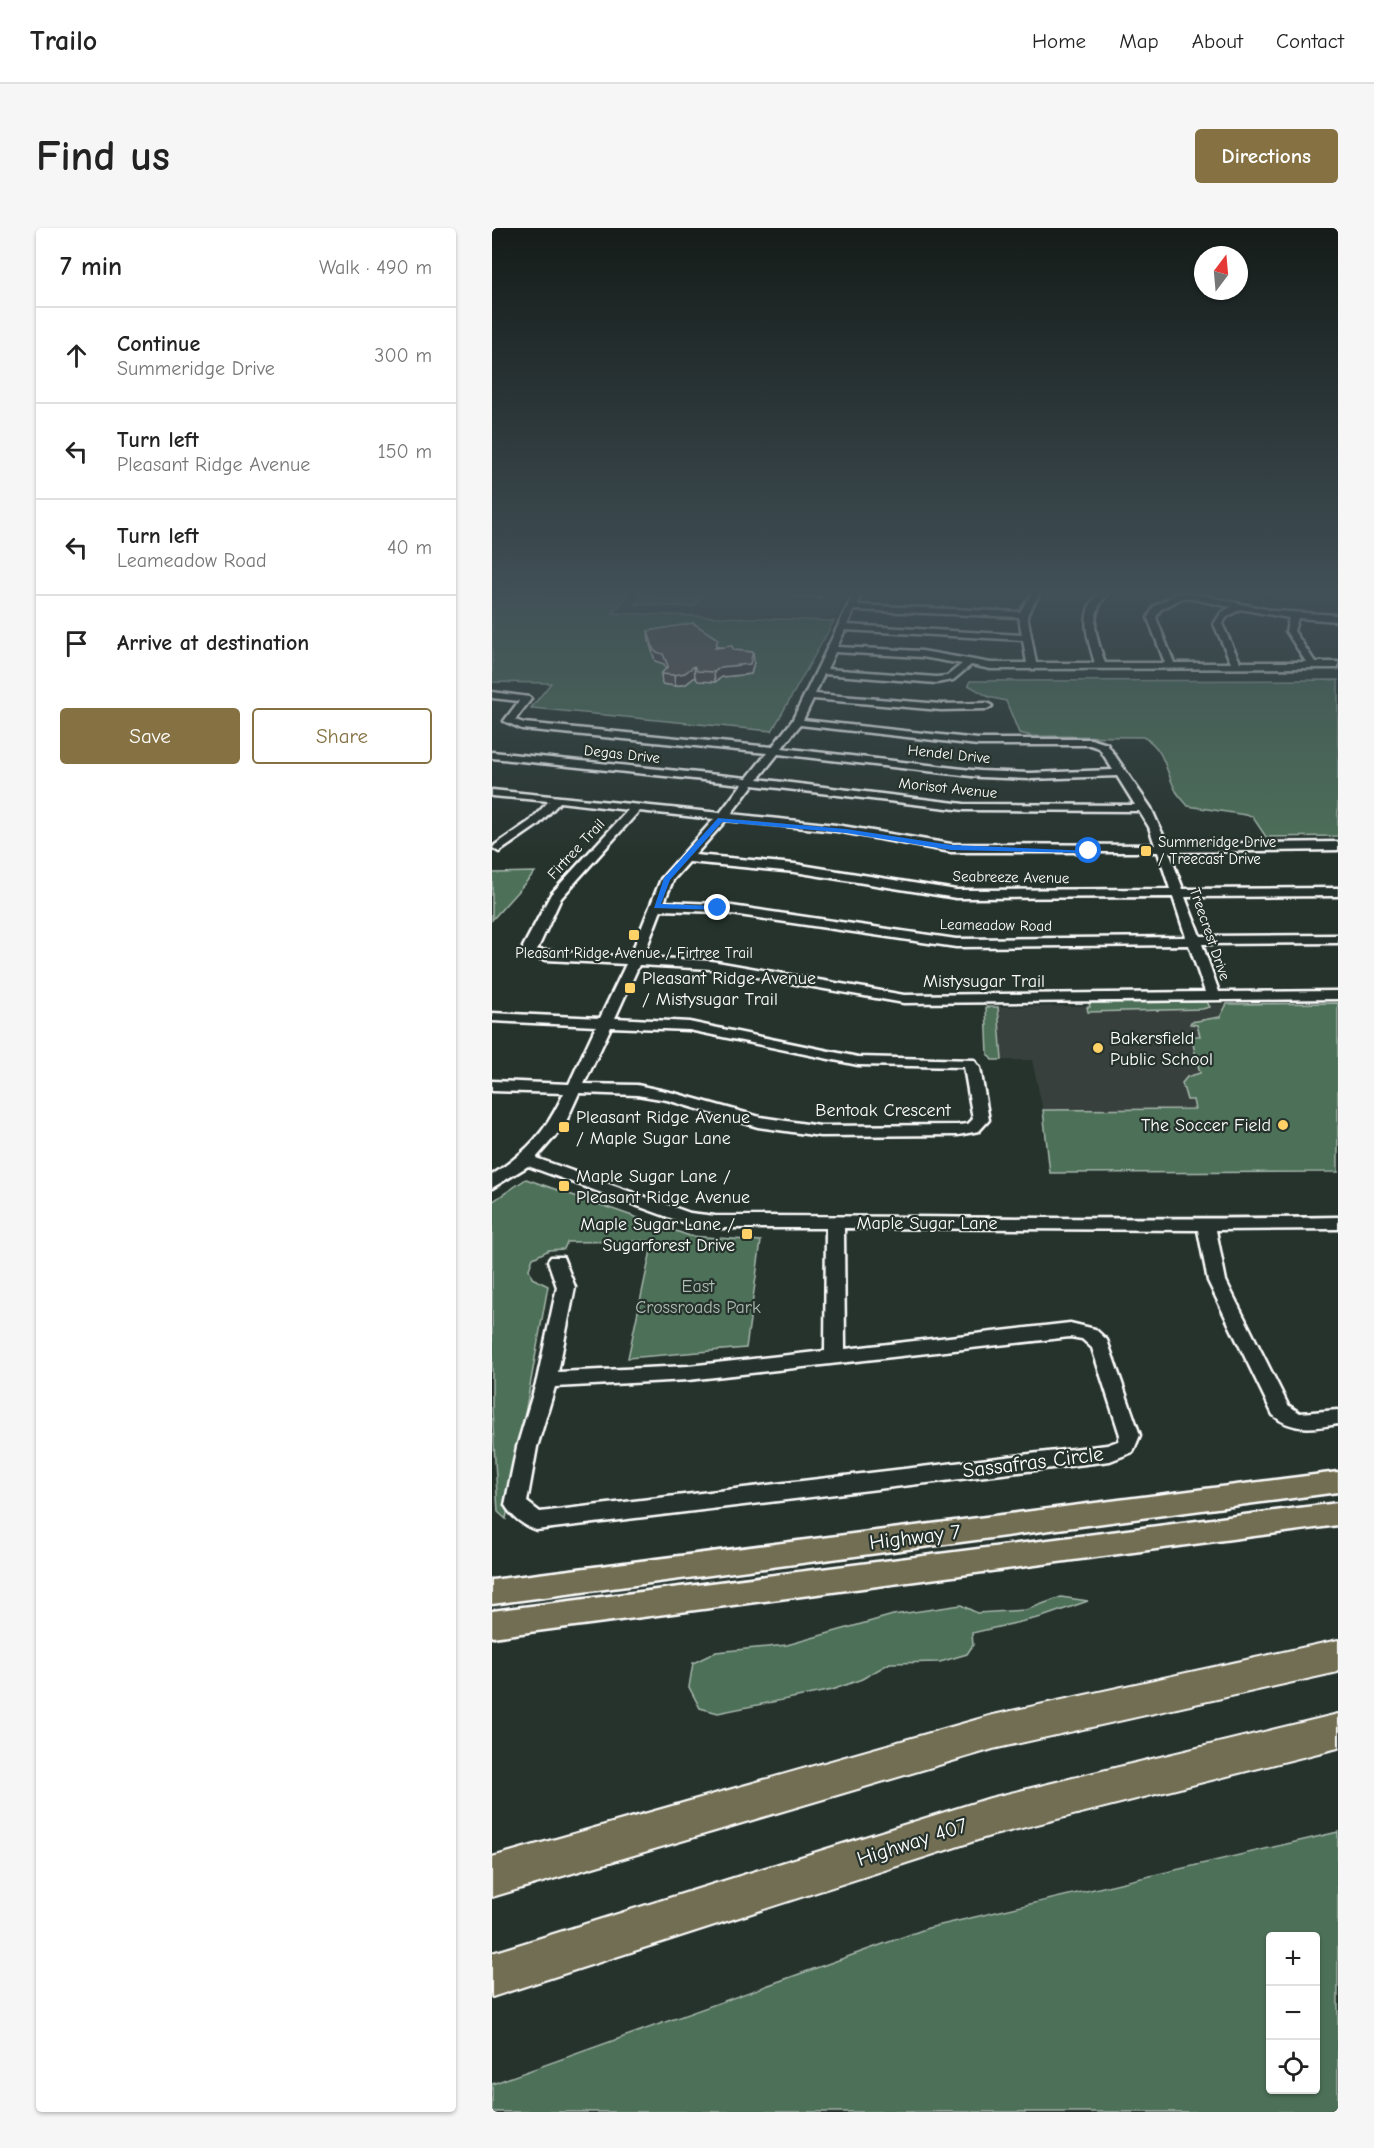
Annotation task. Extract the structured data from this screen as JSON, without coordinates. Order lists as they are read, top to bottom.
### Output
{
  "streets": {
    "highway": ["Highway 407"],
    "main road": ["Highway 7"],
    "street": [
      "Degas Drive",
      "Hendel Drive",
      "Morisot Avenue",
      "Firtree Trail",
      "Seabreeze Avenue",
      "Leameadow Road",
      "Treecrest Drive",
      "Mistysugar Trail",
      "Bentoak Crescent",
      "Maple Sugar Lane",
      "Sassafras Circle"
    ]
  },
  "crossings": [
    ["Degas Drive", "Morisot Avenue"],
    ["Hendel Drive", "Treecrest Drive"],
    ["Morisot Avenue", "Treecrest Drive"],
    ["Firtree Trail", "Mistysugar Trail"],
    ["Seabreeze Avenue", "Treecrest Drive"],
    ["Leameadow Road", "Treecrest Drive"],
    ["Treecrest Drive", "Mistysugar Trail"]
  ],
  "parks": ["East Crossroads Park"],
  "places": {
    "transit": [
      "Summeridge Drive / Treecast Drive",
      "Pleasant Ridge Avenue / Firtree Trail",
      "Pleasant Ridge Avenue / Mistysugar Trail",
      "Pleasant Ridge Avenue / Maple Sugar Lane",
      "Maple Sugar Lane / Pleasant Ridge Avenue",
      "Maple Sugar Lane / Sugarforest Drive"
    ],
    "other": ["Bakersfield Public School", "The Soccer Field"]
  },
  "north": "top",
  "page": {
    "header": "Trailo",
    "nav": [
      "Home",
      "Map",
      "About",
      "Contact"
    ],
    "buttons": [
      "Directions",
      ["Save", "Share"]
    ],
    "title": "Find us",
    "heading": ["7 min", "Walk · 490 m"],
    "list": [
      ["Continue", "Summeridge Drive", "300 m"],
      ["Turn left", "Pleasant Ridge Avenue", "150 m"],
      ["Turn left", "Leameadow Road", "40 m"],
      "Arrive at destination"
    ],
    "map_buttons": ["+", "−"]
  }
}
